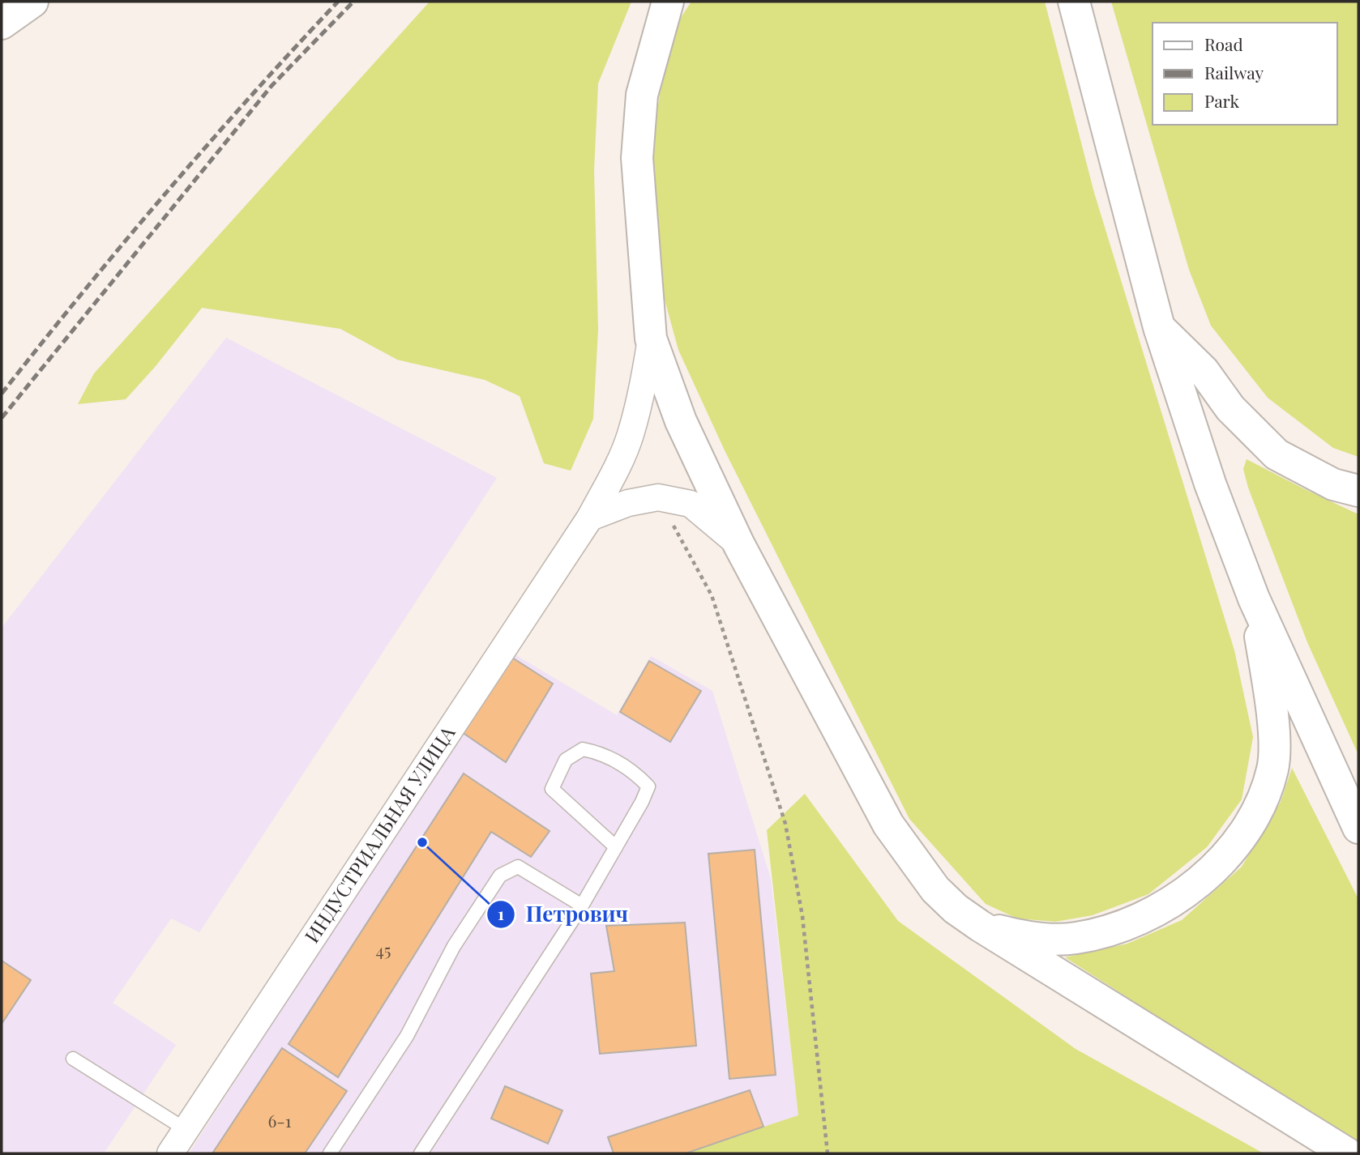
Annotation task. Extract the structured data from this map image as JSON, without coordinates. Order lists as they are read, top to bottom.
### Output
{
  "streets": {
    "street": ["ИНДУСТРИАЛЬНАЯ УЛИЦА"]
  },
  "places": ["Петрович"],
  "house_numbers": ["45", "6-1"],
  "legend": ["Road", "Railway", "Park"]
}
